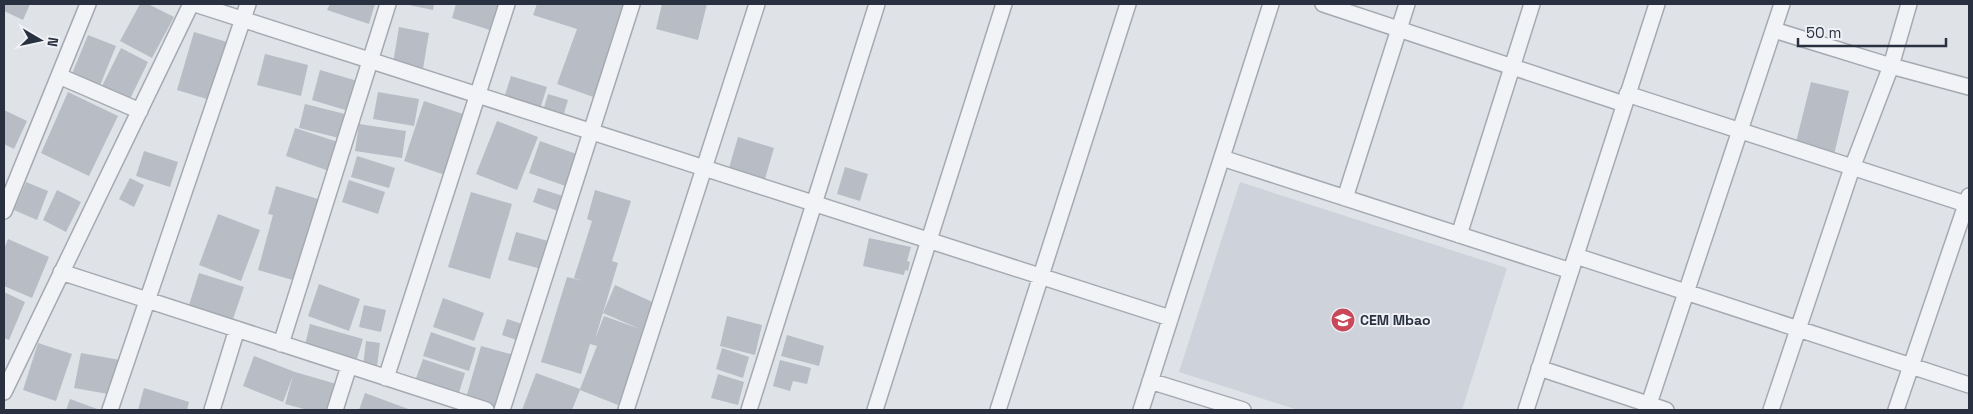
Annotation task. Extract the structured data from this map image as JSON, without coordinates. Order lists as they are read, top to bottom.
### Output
{
  "places": {
    "school or university": ["CEM Mbao"]
  },
  "scale_bar": "50 m",
  "north": "right"
}
